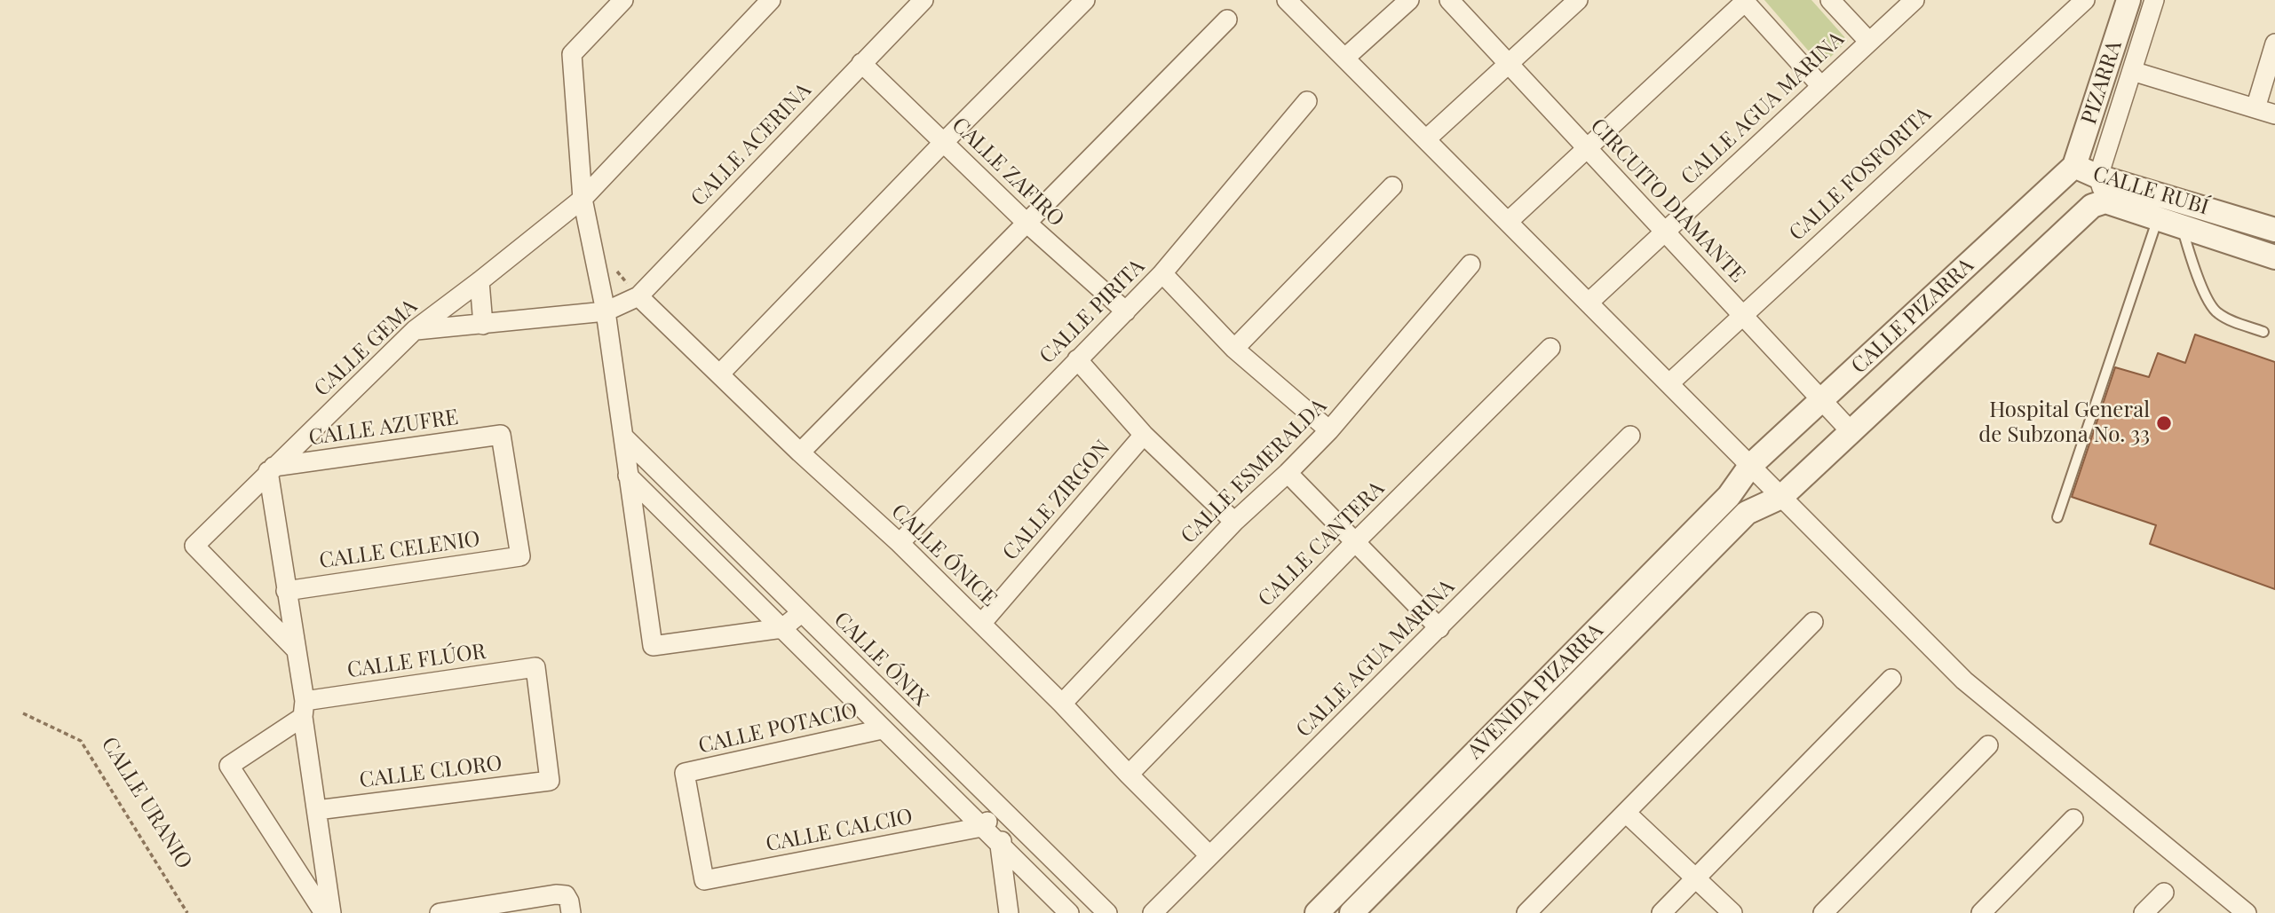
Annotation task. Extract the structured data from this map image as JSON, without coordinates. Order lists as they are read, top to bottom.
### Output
{
  "streets": {
    "street": [
      "PIZARRA",
      "CALLE AGUA MARINA",
      "CALLE ACERINA",
      "CALLE ZAFIRO",
      "CALLE FOSFORITA",
      "CALLE RUBÍ",
      "CIRCUITO DIAMANTE",
      "CALLE PIRITA",
      "CALLE PIZARRA",
      "CALLE GEMA",
      "CALLE AZUFRE",
      "CALLE ESMERALDA",
      "CALLE ZIRGON",
      "CALLE CANTERA",
      "CALLE CELENIO",
      "CALLE ÓNICE",
      "CALLE ÓNIX",
      "CALLE FLÚOR",
      "AVENIDA PIZARRA",
      "CALLE POTACIO",
      "CALLE CLORO",
      "CALLE CALCIO"
    ],
    "path": ["CALLE URANIO"]
  },
  "crossings": [
    ["PIZARRA", "CALLE RUBÍ"],
    ["PIZARRA", "CALLE PIZARRA"],
    ["CALLE AGUA MARINA", "CIRCUITO DIAMANTE"],
    ["CALLE AGUA MARINA", "CALLE ÓNICE"],
    ["CALLE ACERINA", "CALLE ZAFIRO"],
    ["CALLE ACERINA", "CALLE GEMA"],
    ["CALLE ACERINA", "CALLE ÓNICE"],
    ["CALLE ZAFIRO", "CALLE PIRITA"],
    ["CALLE FOSFORITA", "CIRCUITO DIAMANTE"],
    ["CALLE RUBÍ", "CALLE PIZARRA"],
    ["CIRCUITO DIAMANTE", "CALLE PIZARRA"],
    ["CALLE PIRITA", "CALLE ZIRGON"],
    ["CALLE PIRITA", "CALLE ÓNICE"],
    ["CALLE PIZARRA", "AVENIDA PIZARRA"],
    ["CALLE GEMA", "CALLE AZUFRE"],
    ["CALLE AZUFRE", "CALLE CELENIO"],
    ["CALLE ESMERALDA", "CALLE ZIRGON"],
    ["CALLE ESMERALDA", "CALLE ÓNICE"],
    ["CALLE ZIRGON", "CALLE ÓNICE"],
    ["CALLE CANTERA", "CALLE ÓNICE"],
    ["CALLE FLÚOR", "CALLE CLORO"],
    ["CALLE POTACIO", "CALLE CALCIO"]
  ],
  "places": ["Hospital General de Subzona No. 33"]
}
